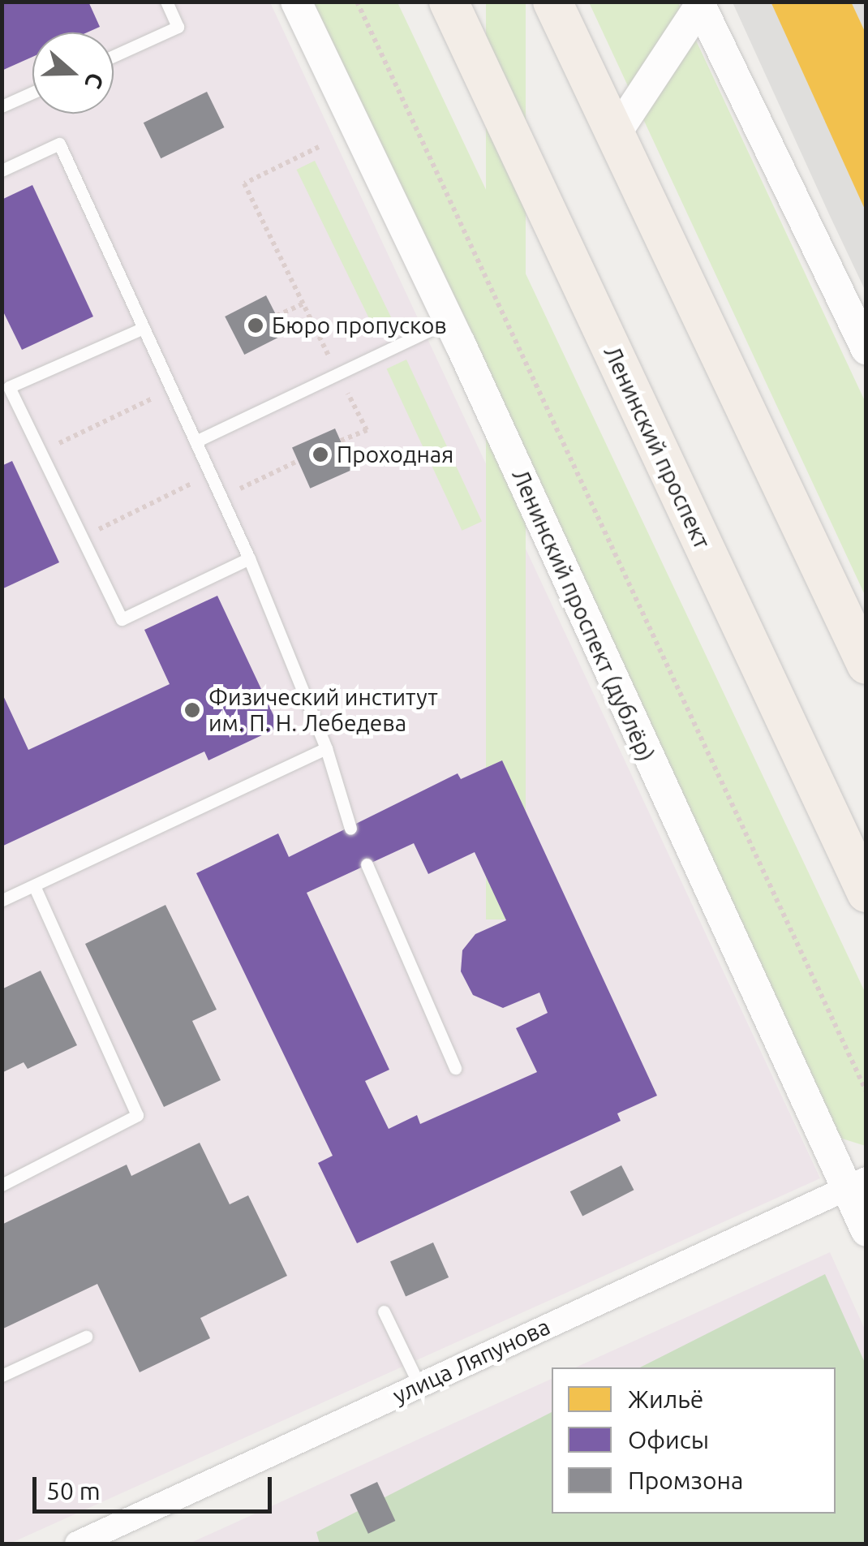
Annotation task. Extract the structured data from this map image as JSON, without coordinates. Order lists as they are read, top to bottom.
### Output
{
  "streets": {
    "main road": ["Ленинский проспект"],
    "street": ["Ленинский проспект (дублёр)", "улица Ляпунова"]
  },
  "crossings": [
    ["Ленинский проспект (дублёр)", "улица Ляпунова"]
  ],
  "places": ["Бюро пропусков", "Проходная", "Физический институт им. П. Н. Лебедева"],
  "legend": ["Жильё", "Офисы", "Промзона"],
  "scale_bar": "50 m",
  "north": "right"
}
